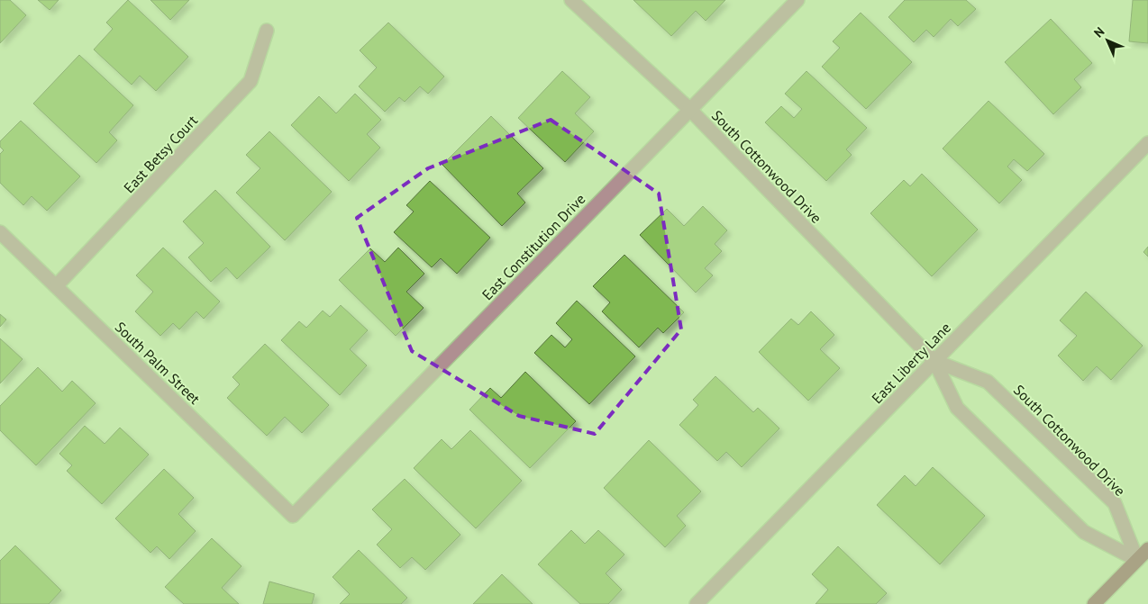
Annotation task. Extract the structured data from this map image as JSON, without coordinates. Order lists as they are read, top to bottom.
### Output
{
  "streets": {
    "street": [
      "East Betsy Court",
      "South Cottonwood Drive",
      "East Constitution Drive",
      "South Palm Street",
      "East Liberty Lane"
    ]
  },
  "crossings": [
    ["East Betsy Court", "South Palm Street"],
    ["South Cottonwood Drive", "East Constitution Drive"],
    ["South Cottonwood Drive", "East Liberty Lane"],
    ["East Constitution Drive", "South Palm Street"]
  ],
  "north": "top left"
}
